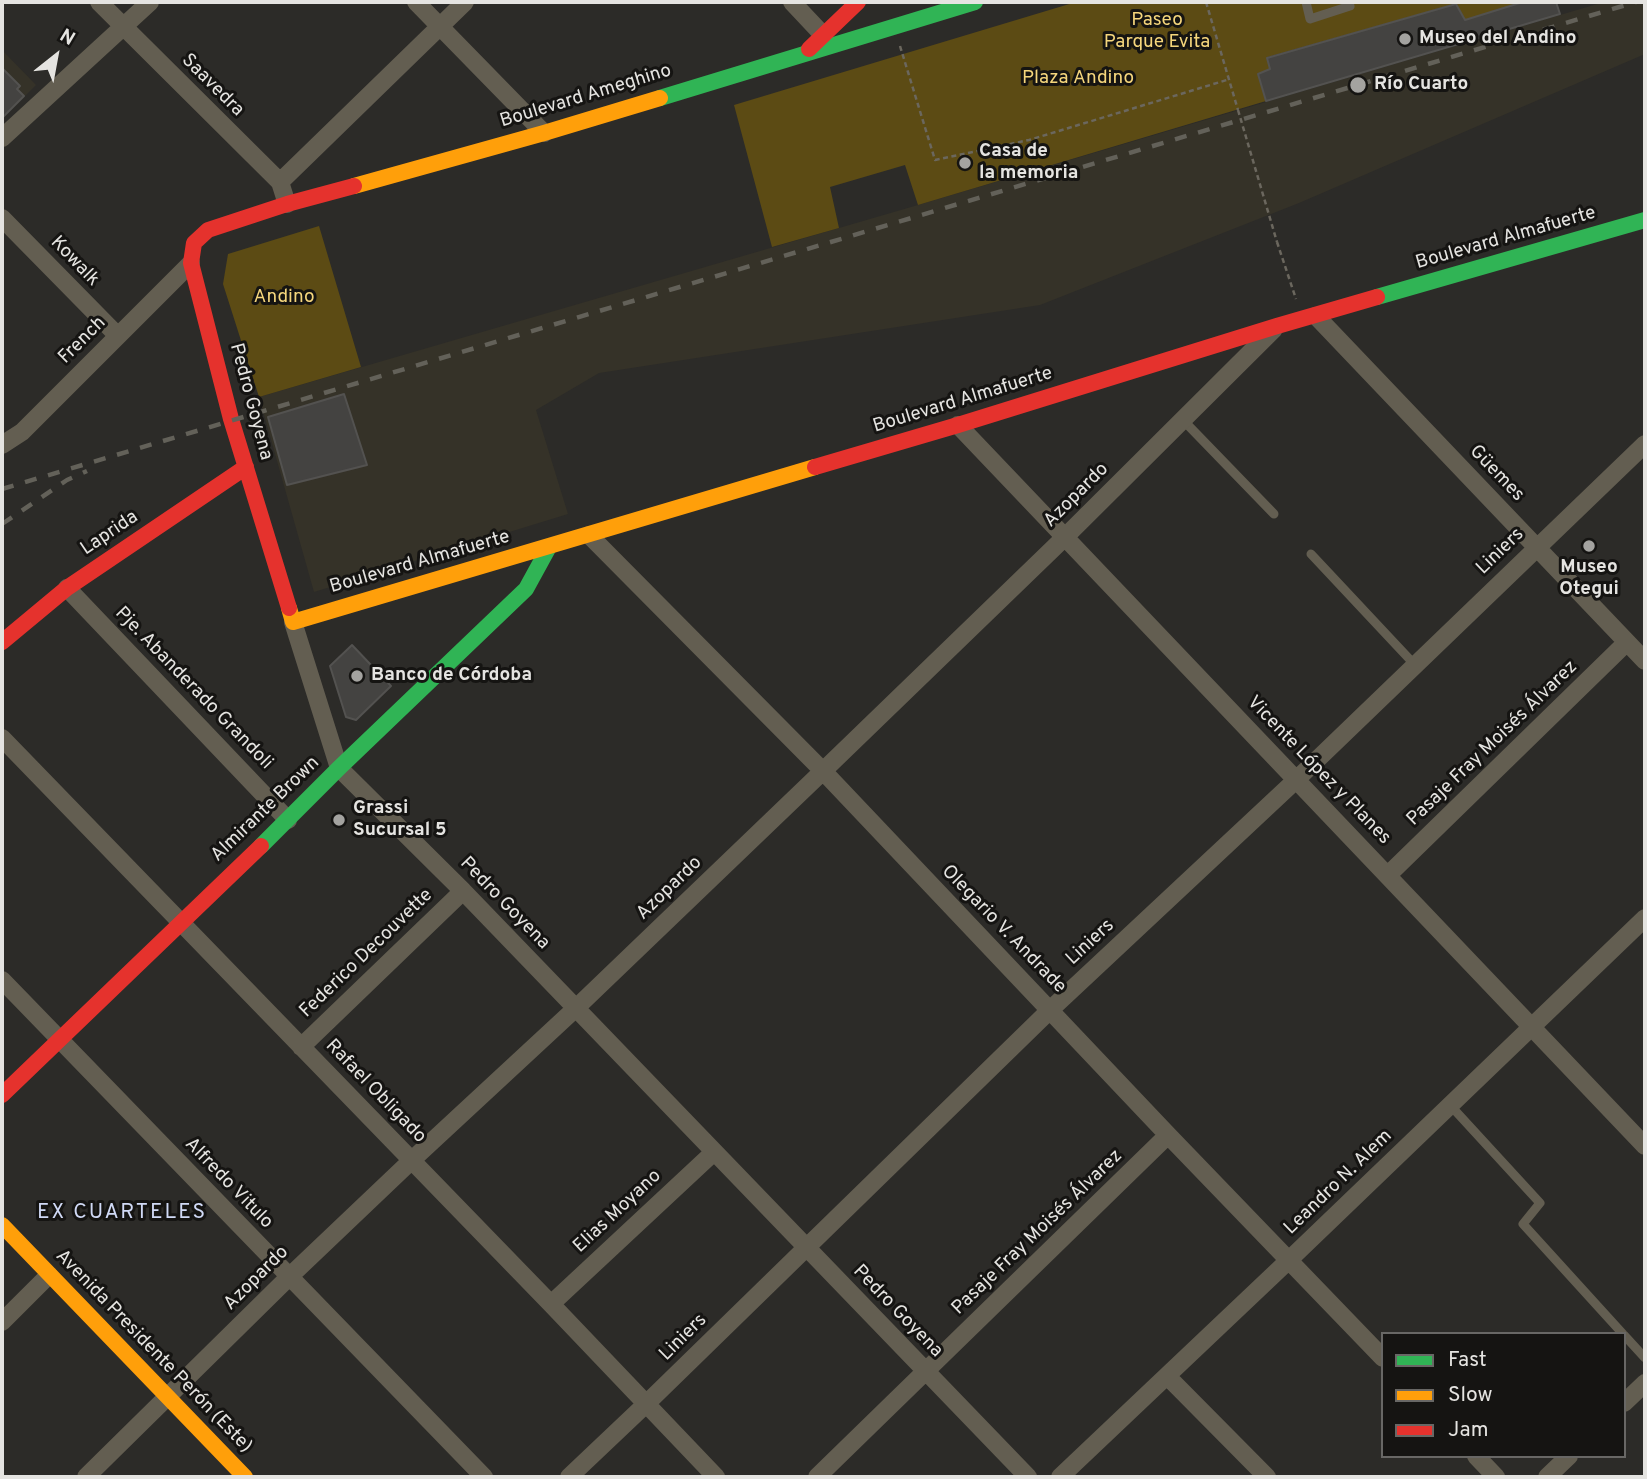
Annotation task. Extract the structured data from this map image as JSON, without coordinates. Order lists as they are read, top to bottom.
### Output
{
  "streets": {
    "main road": [
      "Boulevard Ameghino",
      "Boulevard Almafuerte",
      "Pedro Goyena",
      "Laprida",
      "Almirante Brown",
      "Avenida Presidente Perón (Este)"
    ],
    "street": [
      "Saavedra",
      "Kowalk",
      "French",
      "Güemes",
      "Azopardo",
      "Liniers",
      "Pje. Abanderado Grandoli",
      "Pasaje Fray Moisés Álvarez",
      "Vicente López y Planes",
      "Olegario V. Andrade",
      "Federico Decouvette",
      "Rafael Obligado",
      "Leandro N. Alem",
      "Alfredo Vitulo",
      "Elias Moyano"
    ]
  },
  "crossings": [
    ["Saavedra", "Boulevard Ameghino"],
    ["Boulevard Ameghino", "French"],
    ["Boulevard Ameghino", "Pedro Goyena"],
    ["Boulevard Almafuerte", "Pedro Goyena"],
    ["Boulevard Almafuerte", "Güemes"],
    ["Boulevard Almafuerte", "Azopardo"],
    ["Boulevard Almafuerte", "Vicente López y Planes"],
    ["Boulevard Almafuerte", "Almirante Brown"],
    ["Boulevard Almafuerte", "Olegario V. Andrade"],
    ["Kowalk", "French"],
    ["French", "Pedro Goyena"],
    ["Pedro Goyena", "Azopardo"],
    ["Pedro Goyena", "Laprida"],
    ["Pedro Goyena", "Liniers"],
    ["Pedro Goyena", "Pasaje Fray Moisés Álvarez"],
    ["Pedro Goyena", "Almirante Brown"],
    ["Pedro Goyena", "Federico Decouvette"],
    ["Pedro Goyena", "Elias Moyano"],
    ["Güemes", "Liniers"],
    ["Güemes", "Pasaje Fray Moisés Álvarez"],
    ["Azopardo", "Vicente López y Planes"],
    ["Azopardo", "Olegario V. Andrade"],
    ["Azopardo", "Rafael Obligado"],
    ["Azopardo", "Alfredo Vitulo"],
    ["Azopardo", "Avenida Presidente Perón (Este)"],
    ["Laprida", "Pje. Abanderado Grandoli"],
    ["Liniers", "Vicente López y Planes"],
    ["Liniers", "Olegario V. Andrade"],
    ["Liniers", "Rafael Obligado"],
    ["Pje. Abanderado Grandoli", "Almirante Brown"],
    ["Pasaje Fray Moisés Álvarez", "Vicente López y Planes"],
    ["Pasaje Fray Moisés Álvarez", "Olegario V. Andrade"],
    ["Vicente López y Planes", "Leandro N. Alem"],
    ["Almirante Brown", "Rafael Obligado"],
    ["Almirante Brown", "Alfredo Vitulo"],
    ["Olegario V. Andrade", "Leandro N. Alem"],
    ["Federico Decouvette", "Rafael Obligado"],
    ["Rafael Obligado", "Elias Moyano"]
  ],
  "districts": ["EX CUARTELES"],
  "parks": ["Paseo Parque Evita", "Plaza Andino", "Andino"],
  "places": [
    "Museo del Andino",
    "Río Cuarto",
    "Casa de la memoria",
    "Museo Otegui",
    "Banco de Córdoba",
    "Grassi Sucursal 5"
  ],
  "legend": ["Fast", "Slow", "Jam"],
  "north": "top right"
}
